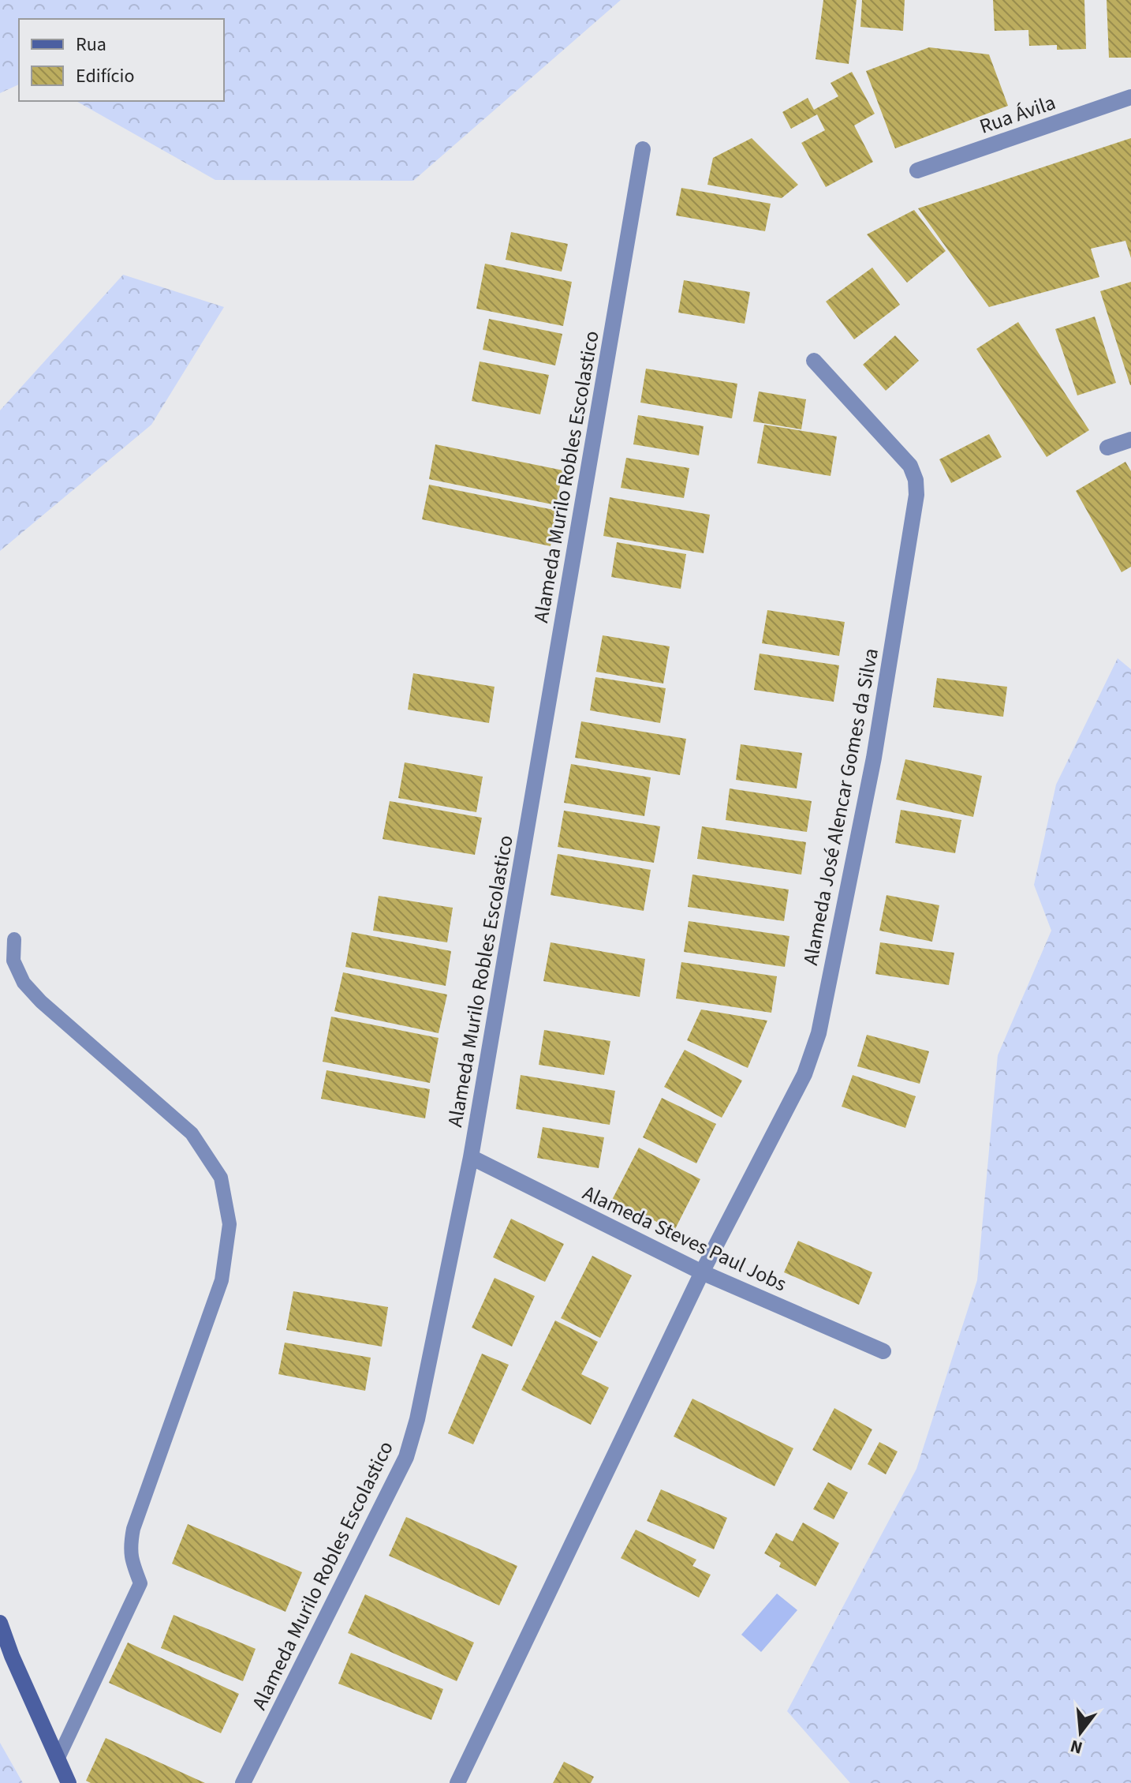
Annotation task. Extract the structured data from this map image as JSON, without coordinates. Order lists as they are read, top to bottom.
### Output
{
  "streets": {
    "street": [
      "Rua Ávila",
      "Alameda Murilo Robles Escolastico",
      "Alameda José Alencar Gomes da Silva",
      "Alameda Steves Paul Jobs"
    ]
  },
  "crossings": [
    ["Alameda Murilo Robles Escolastico", "Alameda Steves Paul Jobs"],
    ["Alameda José Alencar Gomes da Silva", "Alameda Steves Paul Jobs"]
  ],
  "legend": ["Rua", "Edifício"],
  "north": "bottom"
}
